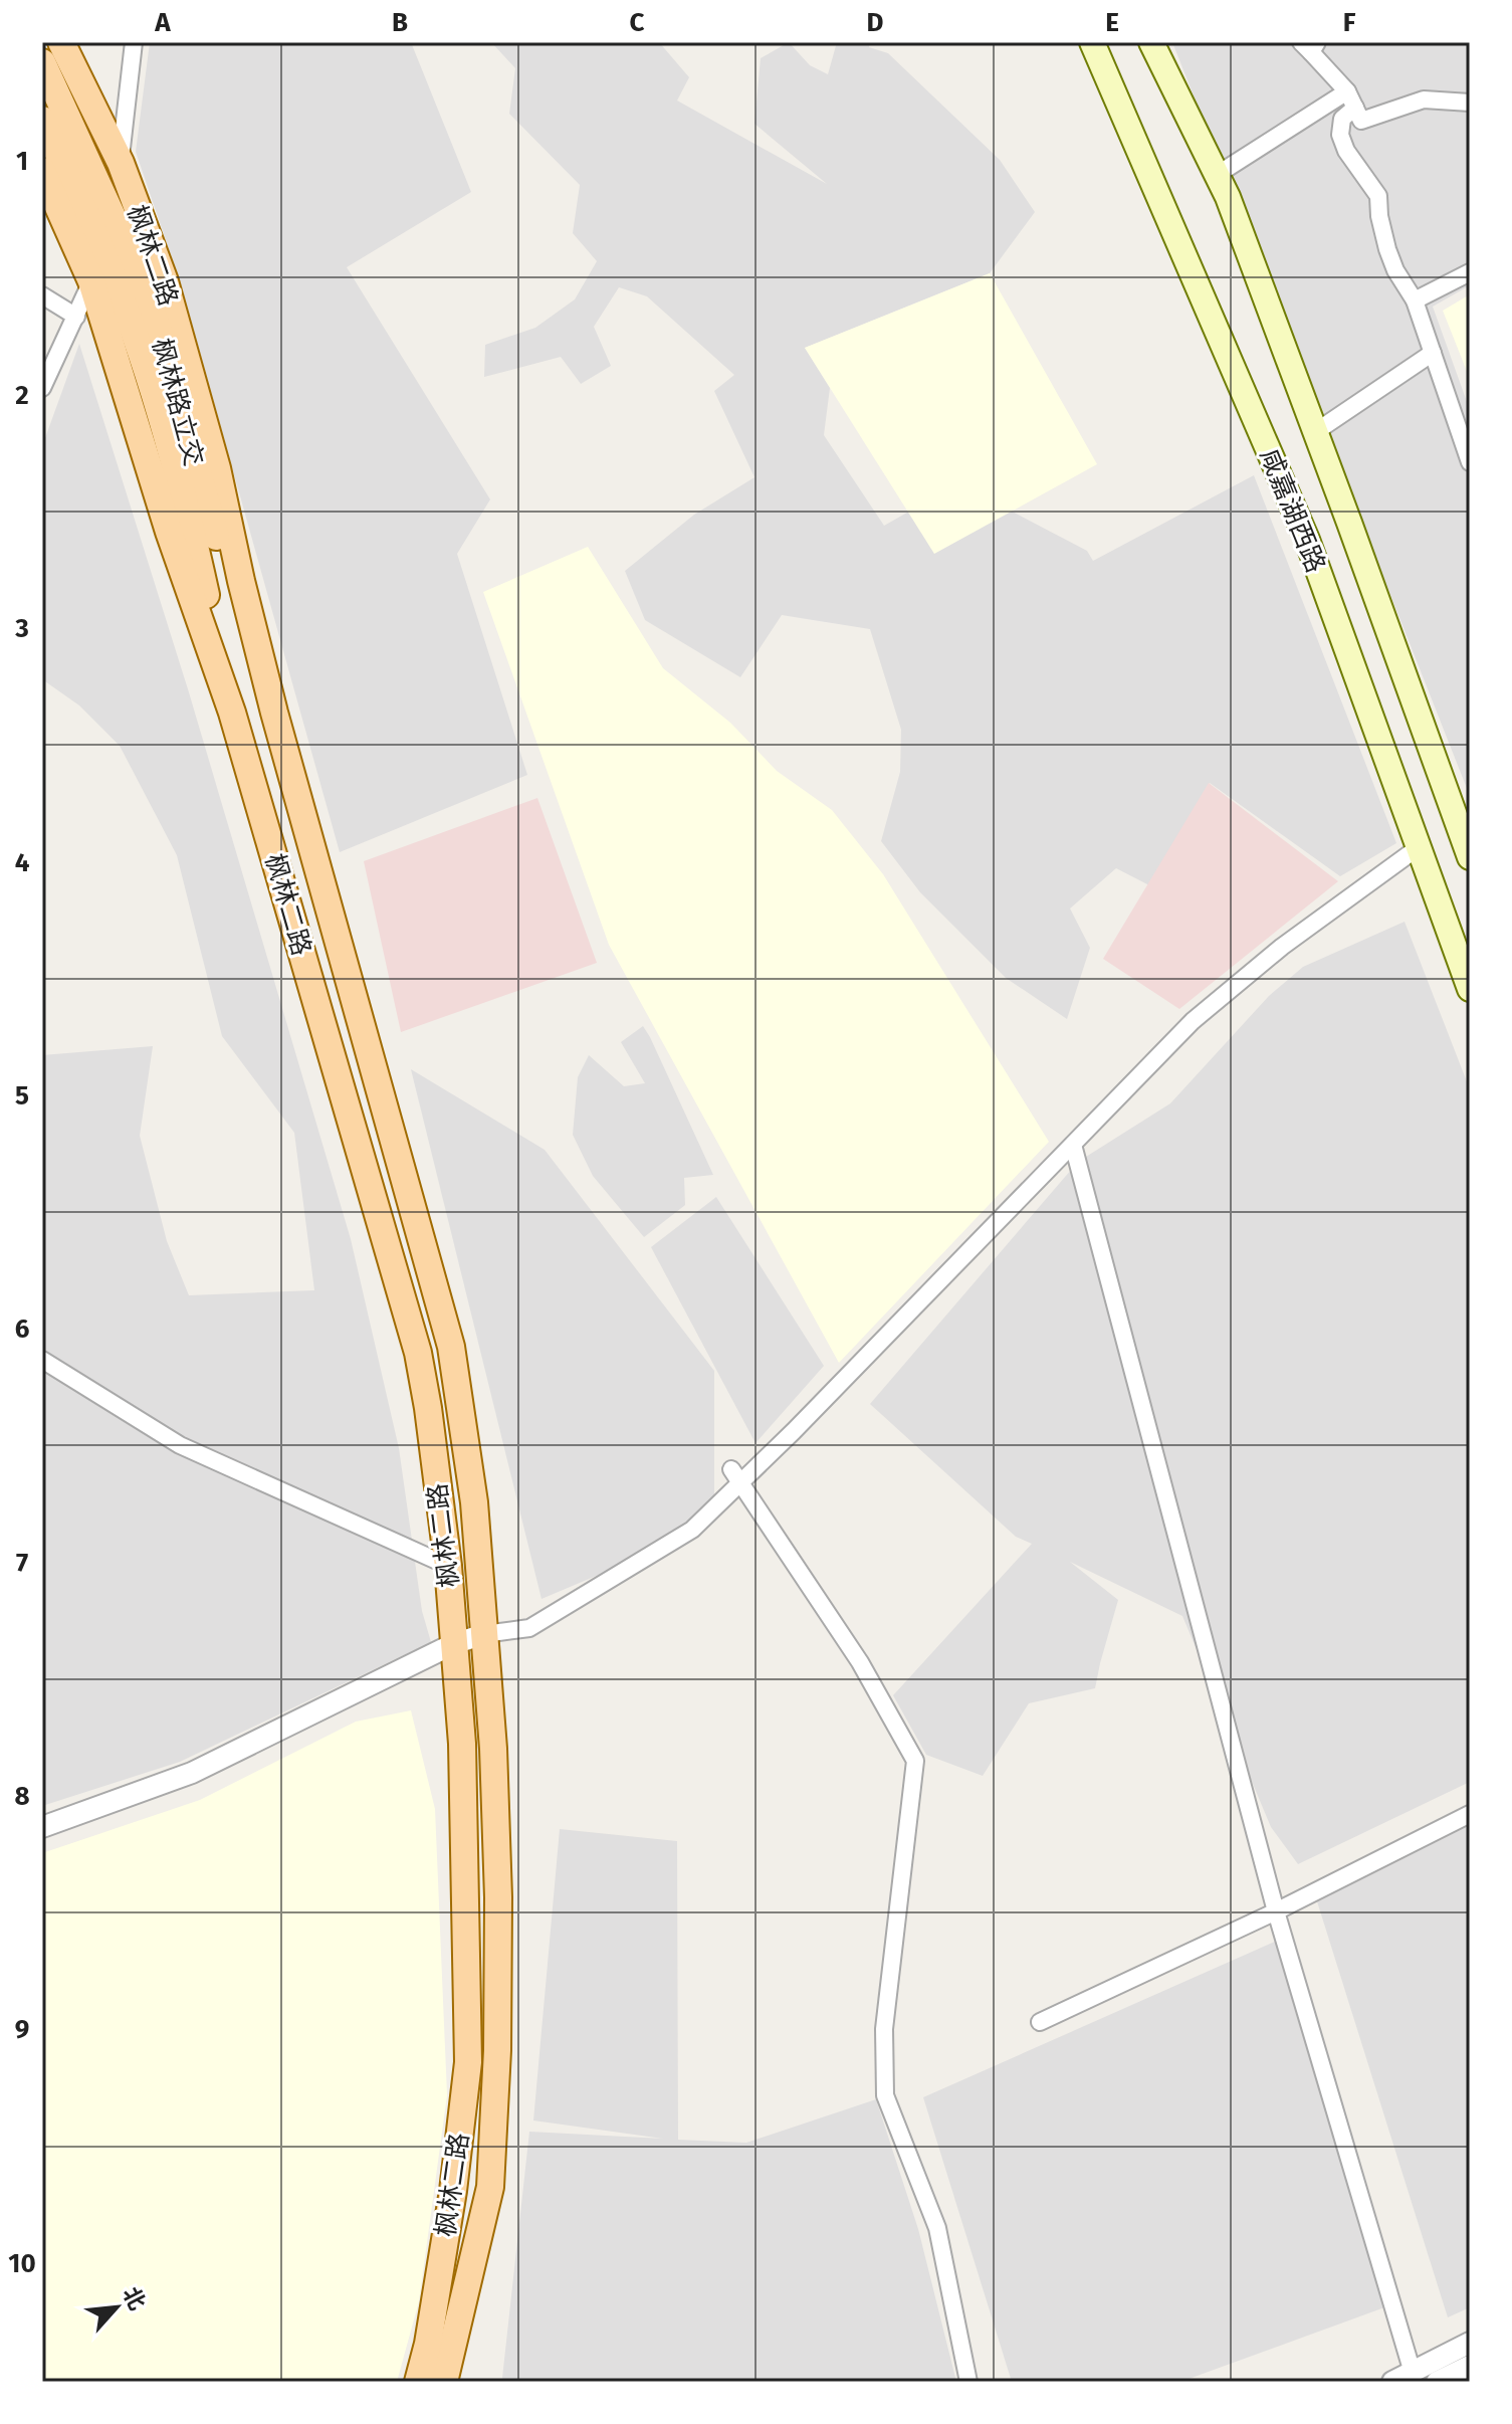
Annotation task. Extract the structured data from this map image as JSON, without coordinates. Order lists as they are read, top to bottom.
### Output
{
  "streets": {
    "main road": ["枫林二路", "枫林路立交", "咸嘉湖西路"]
  },
  "crossings": [
    ["枫林二路", "枫林路立交"]
  ],
  "north": "top right",
  "grid": {
    "columns": [
      "A",
      "B",
      "C",
      "D",
      "E",
      "F"
    ],
    "rows": [
      "1",
      "2",
      "3",
      "4",
      "5",
      "6",
      "7",
      "8",
      "9",
      "10"
    ]
  }
}
